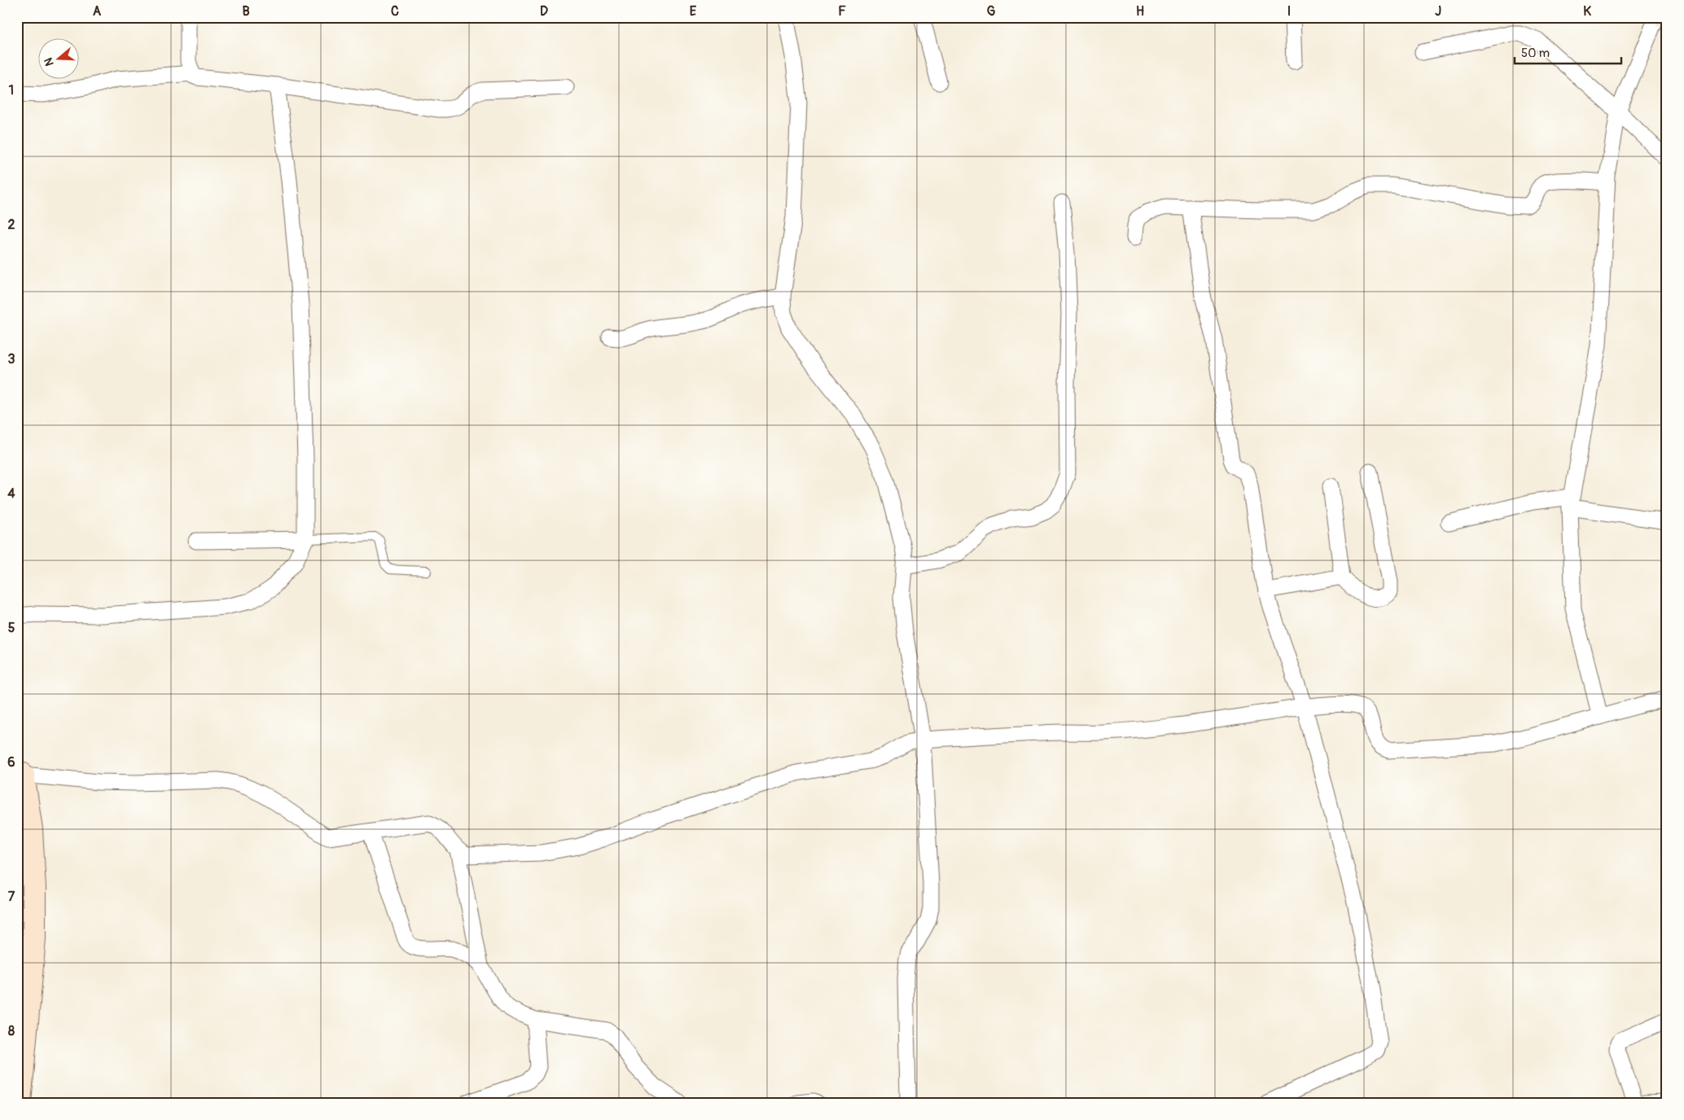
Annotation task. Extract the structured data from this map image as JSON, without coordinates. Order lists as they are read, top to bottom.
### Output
{
  "scale_bar": "50 m",
  "north": "left",
  "grid": {
    "columns": [
      "A",
      "B",
      "C",
      "D",
      "E",
      "F",
      "G",
      "H",
      "I",
      "J",
      "K"
    ],
    "rows": [
      "1",
      "2",
      "3",
      "4",
      "5",
      "6",
      "7",
      "8"
    ]
  }
}
